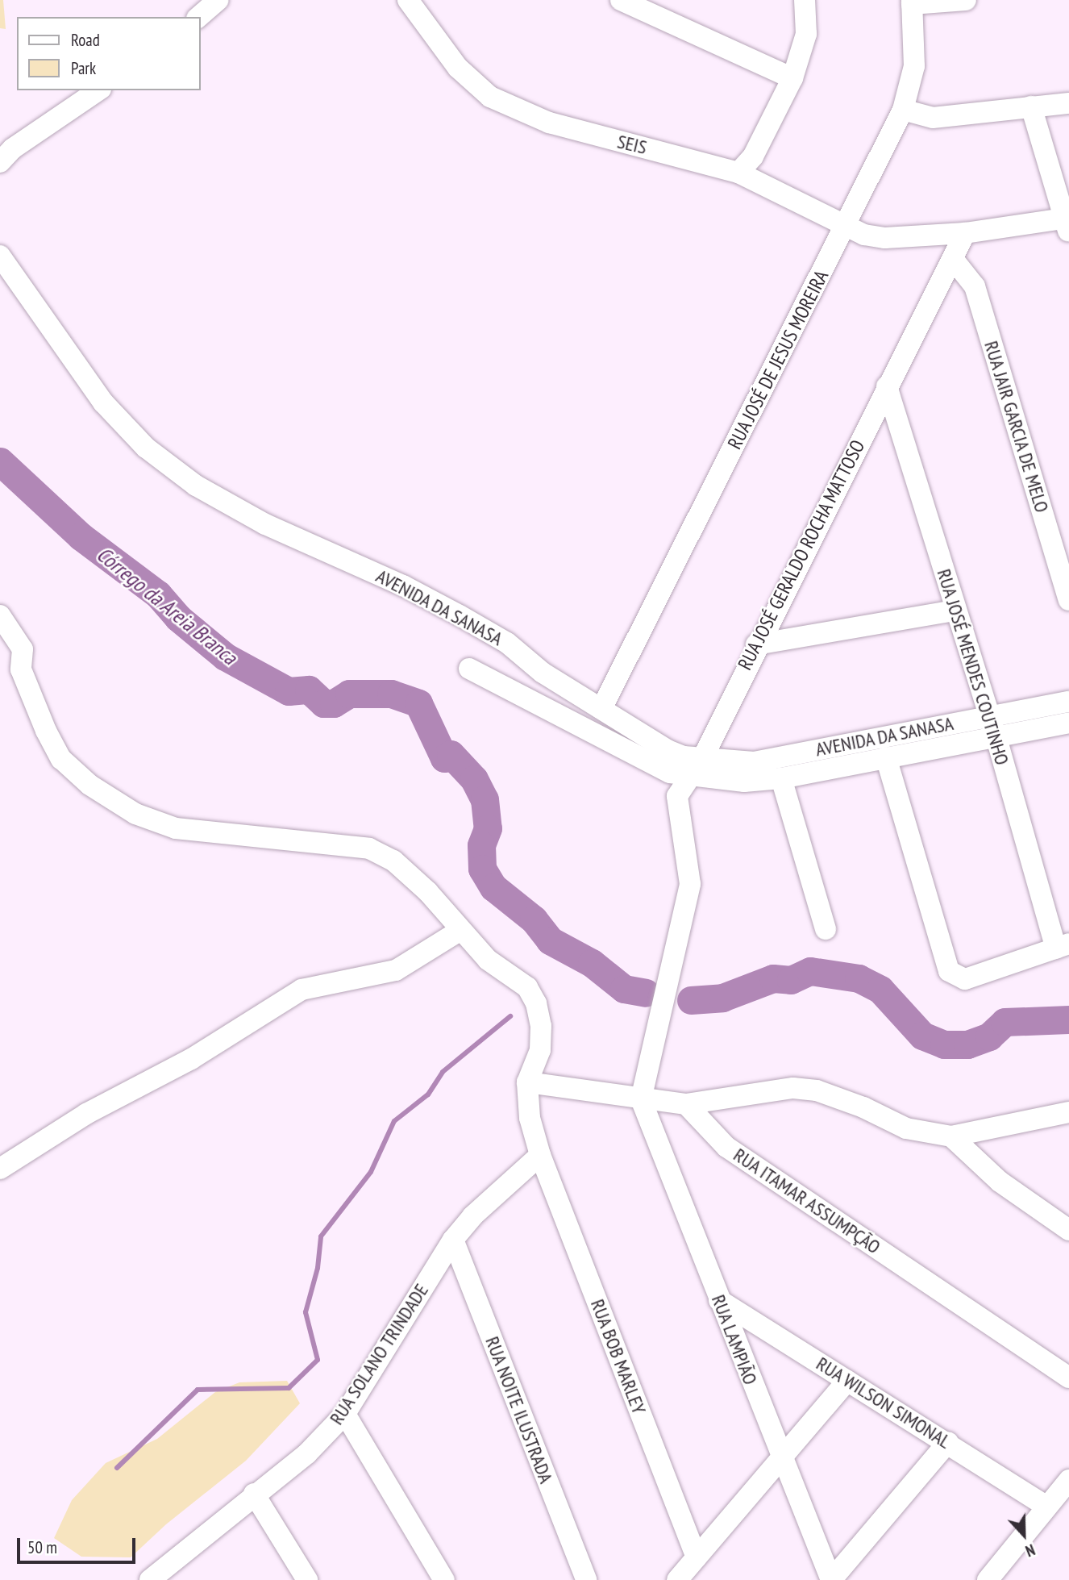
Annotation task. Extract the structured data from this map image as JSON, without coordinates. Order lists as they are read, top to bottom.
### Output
{
  "streets": {
    "street": [
      "SEIS",
      "RUA JOSÉ DE JESUS MOREIRA",
      "RUA JAIR GARCIA DE MELO",
      "RUA JOSÉ GERALDO ROCHA MATTOSO",
      "AVENIDA DA SANASA",
      "RUA JOSÉ MENDES COUTINHO",
      "RUA ITAMAR ASSUMPÇÃO",
      "RUA LAMPIÃO",
      "RUA SOLANO TRINDADE",
      "RUA BOB MARLEY",
      "RUA WILSON SIMONAL",
      "RUA NOITE ILUSTRADA"
    ]
  },
  "crossings": [
    ["SEIS", "RUA JOSÉ DE JESUS MOREIRA"],
    ["SEIS", "RUA JOSÉ GERALDO ROCHA MATTOSO"],
    ["RUA JOSÉ DE JESUS MOREIRA", "AVENIDA DA SANASA"],
    ["RUA JAIR GARCIA DE MELO", "RUA JOSÉ GERALDO ROCHA MATTOSO"],
    ["RUA JOSÉ GERALDO ROCHA MATTOSO", "AVENIDA DA SANASA"],
    ["RUA JOSÉ GERALDO ROCHA MATTOSO", "RUA JOSÉ MENDES COUTINHO"],
    ["RUA JOSÉ GERALDO ROCHA MATTOSO", "RUA LAMPIÃO"],
    ["AVENIDA DA SANASA", "RUA JOSÉ MENDES COUTINHO"],
    ["RUA LAMPIÃO", "RUA WILSON SIMONAL"],
    ["RUA SOLANO TRINDADE", "RUA BOB MARLEY"],
    ["RUA SOLANO TRINDADE", "RUA NOITE ILUSTRADA"]
  ],
  "water": ["Córrego da Areia Branca"],
  "legend": ["Road", "Park"],
  "scale_bar": "50 m",
  "north": "bottom"
}
